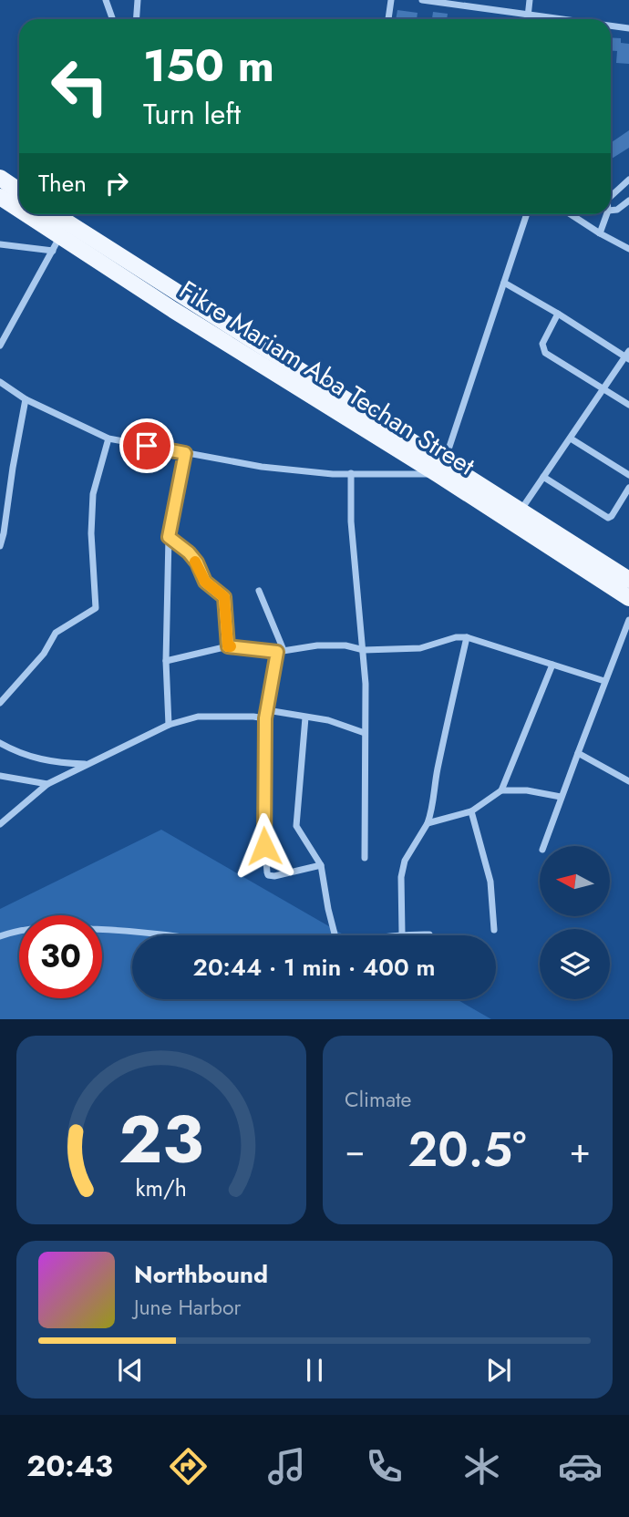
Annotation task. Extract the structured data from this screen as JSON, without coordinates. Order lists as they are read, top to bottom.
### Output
{
  "streets": {
    "main road": ["Fikre Mariam Aba Techan Street"]
  },
  "north": "left",
  "page": {
    "turn": ["150 m", "Turn left"],
    "then": "Then",
    "limit": "30",
    "trip": "20:44 · 1 min · 400 m",
    "tile": "Climate",
    "heat": ["−", "20.5°", "+"],
    "song": ["Northbound", "June Harbor"],
    "tabs": "20:43",
    "gauge": ["23", "km/h"]
  }
}
